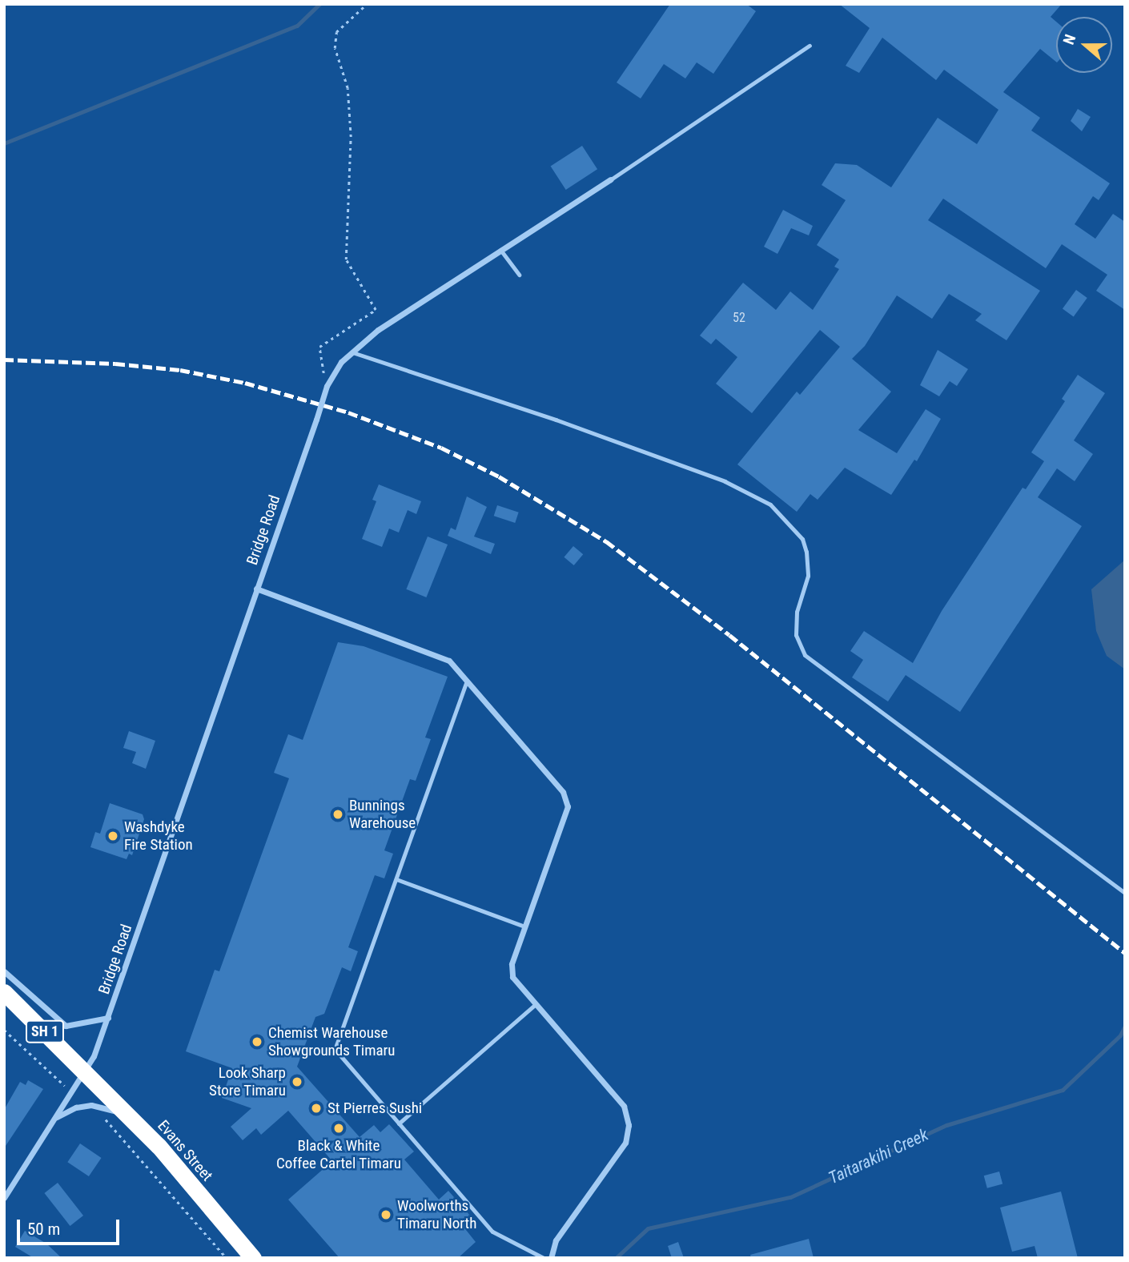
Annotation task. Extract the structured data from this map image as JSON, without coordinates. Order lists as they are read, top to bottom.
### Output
{
  "streets": {
    "highway": ["SH 1", "Evans Street"],
    "street": ["Bridge Road"]
  },
  "crossings": [
    ["Bridge Road", "SH 1"],
    ["Bridge Road", "Evans Street"],
    ["SH 1", "Evans Street"]
  ],
  "water": ["Taitarakihi Creek"],
  "places": [
    "Bunnings Warehouse",
    "Washdyke Fire Station",
    "Chemist Warehouse Showgrounds Timaru",
    "Look Sharp Store Timaru",
    "St Pierres Sushi",
    "Black & White Coffee Cartel Timaru",
    "Woolworths Timaru North"
  ],
  "house_numbers": ["52"],
  "scale_bar": "50 m",
  "north": "left"
}
